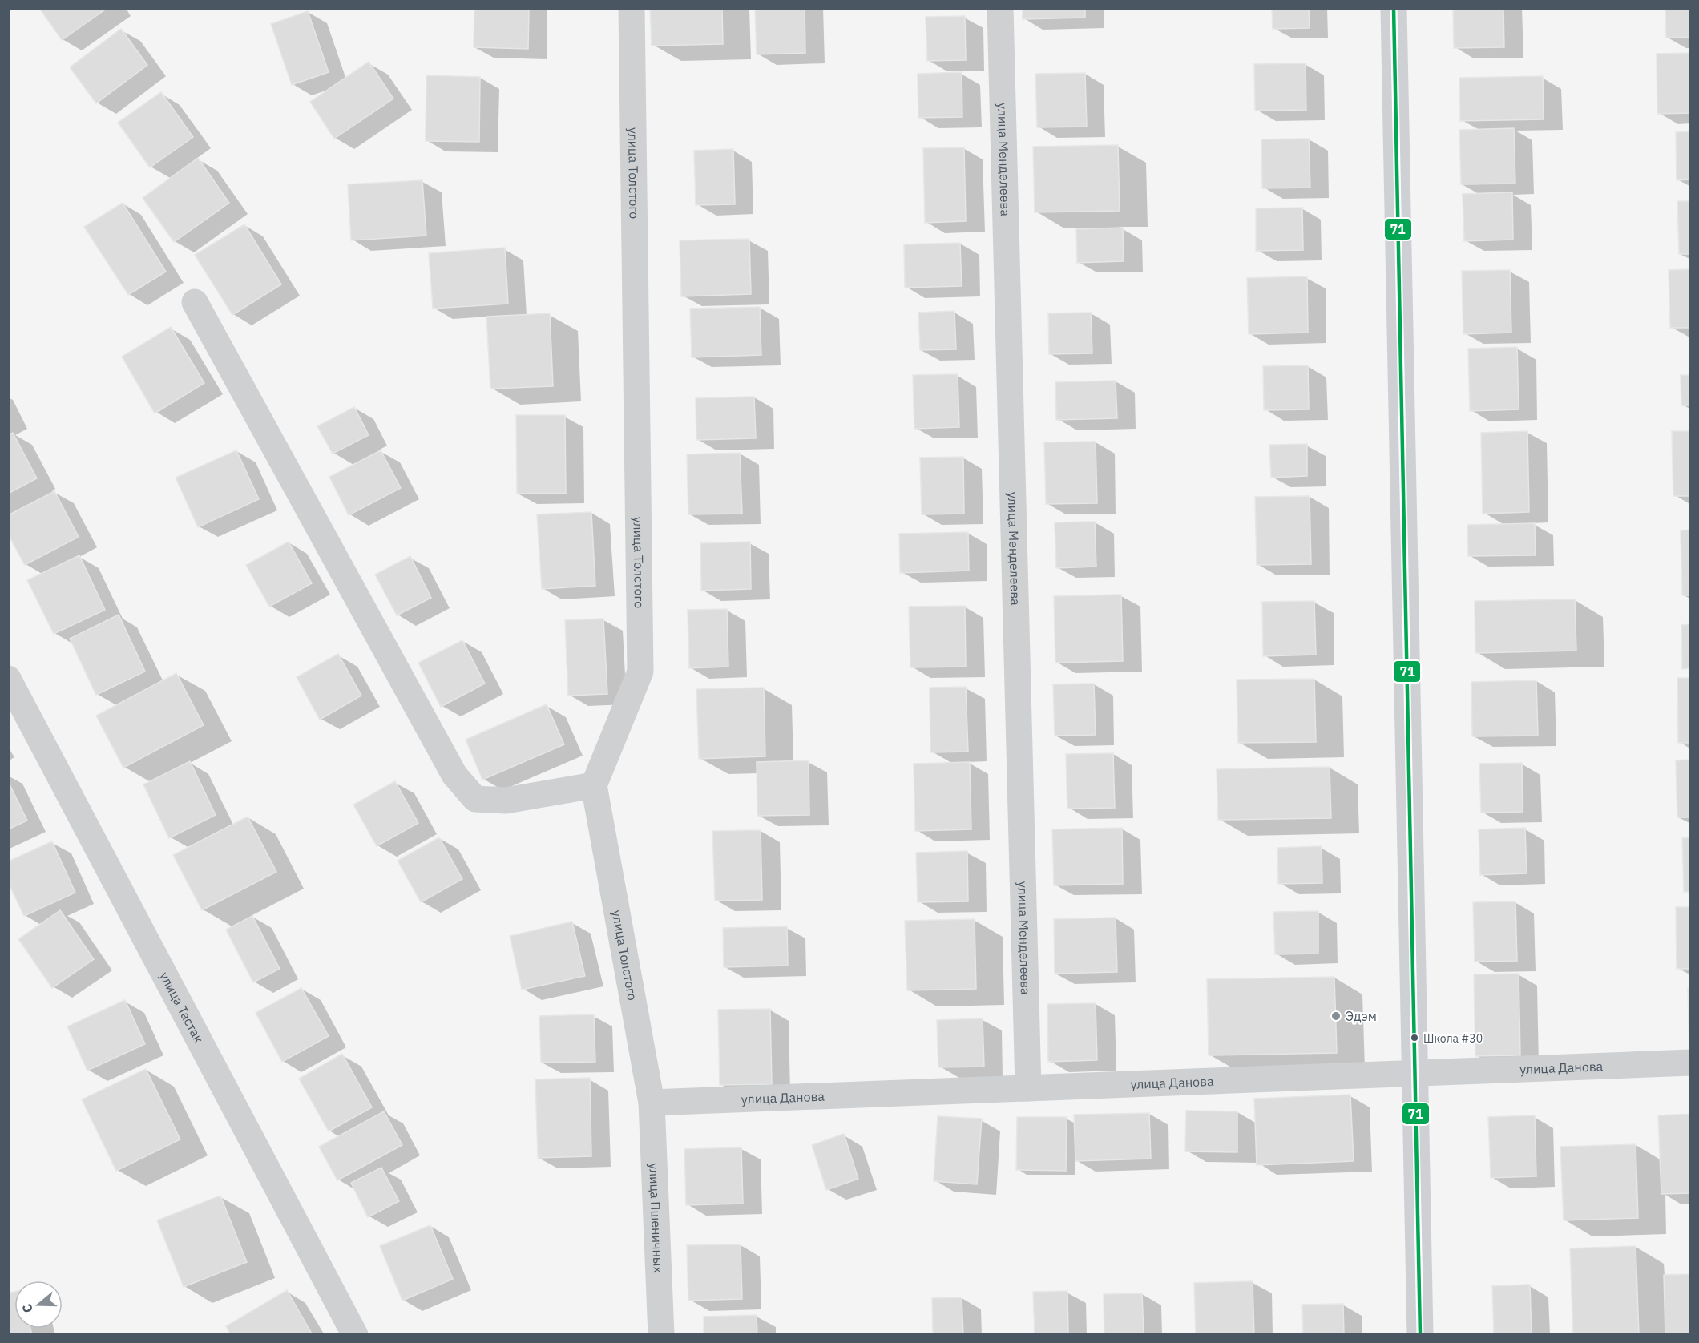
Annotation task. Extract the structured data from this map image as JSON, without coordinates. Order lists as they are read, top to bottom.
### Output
{
  "streets": {
    "street": [
      "улица Менделеева",
      "улица Толстого",
      "улица Тастак",
      "улица Данова",
      "улица Пшеничных"
    ]
  },
  "crossings": [
    ["улица Менделеева", "улица Данова"],
    ["улица Толстого", "улица Данова"],
    ["улица Толстого", "улица Пшеничных"],
    ["улица Данова", "улица Пшеничных"]
  ],
  "places": ["Эдэм", "Школа #30"],
  "lines": ["transit line 71"],
  "north": "left"
}
